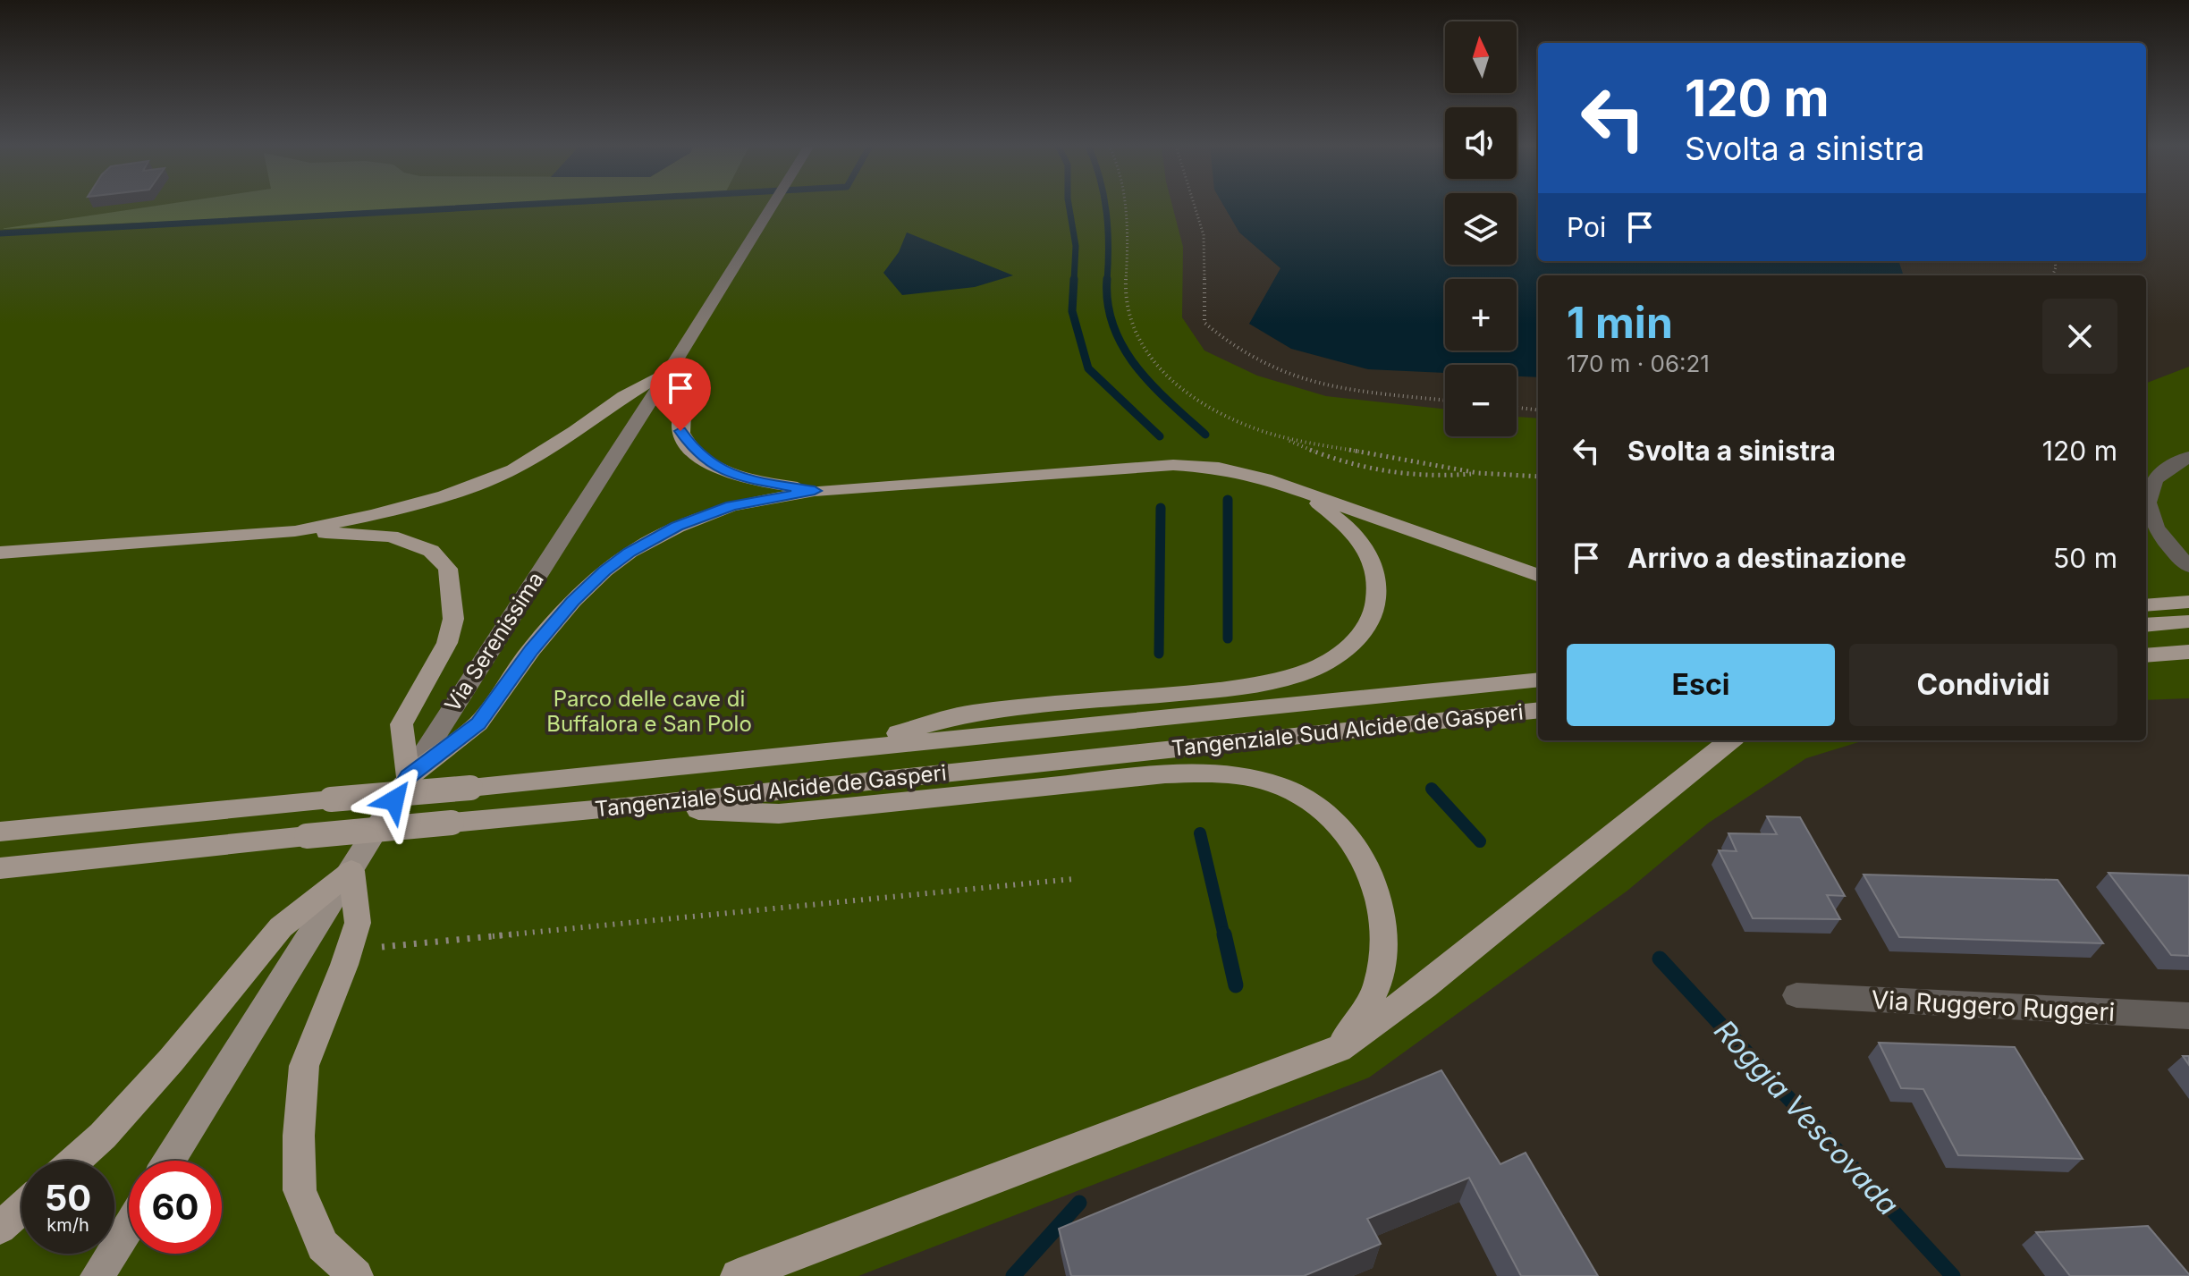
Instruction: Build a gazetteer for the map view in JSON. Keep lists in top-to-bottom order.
{
  "streets": {
    "highway": ["Tangenziale Sud Alcide de Gasperi"],
    "main road": ["Via Serenissima"],
    "street": ["Via Ruggero Ruggeri"]
  },
  "water": ["Roggia Vescovada"],
  "parks": ["Parco delle cave di Buffalora e San Polo"],
  "north": "top",
  "page": {
    "map_buttons": ["+", "−"],
    "turn": ["120 m", "Svolta a sinistra"],
    "then": "Poi",
    "heading": ["1 min", "170 m · 06:21"],
    "list": [
      {
        "name": "Svolta a sinistra",
        "value": "120 m"
      },
      {
        "name": "Arrivo a destinazione",
        "value": "50 m"
      }
    ],
    "buttons": ["Esci", "Condividi"],
    "speed": "50 km/h",
    "limit": "60"
  }
}
